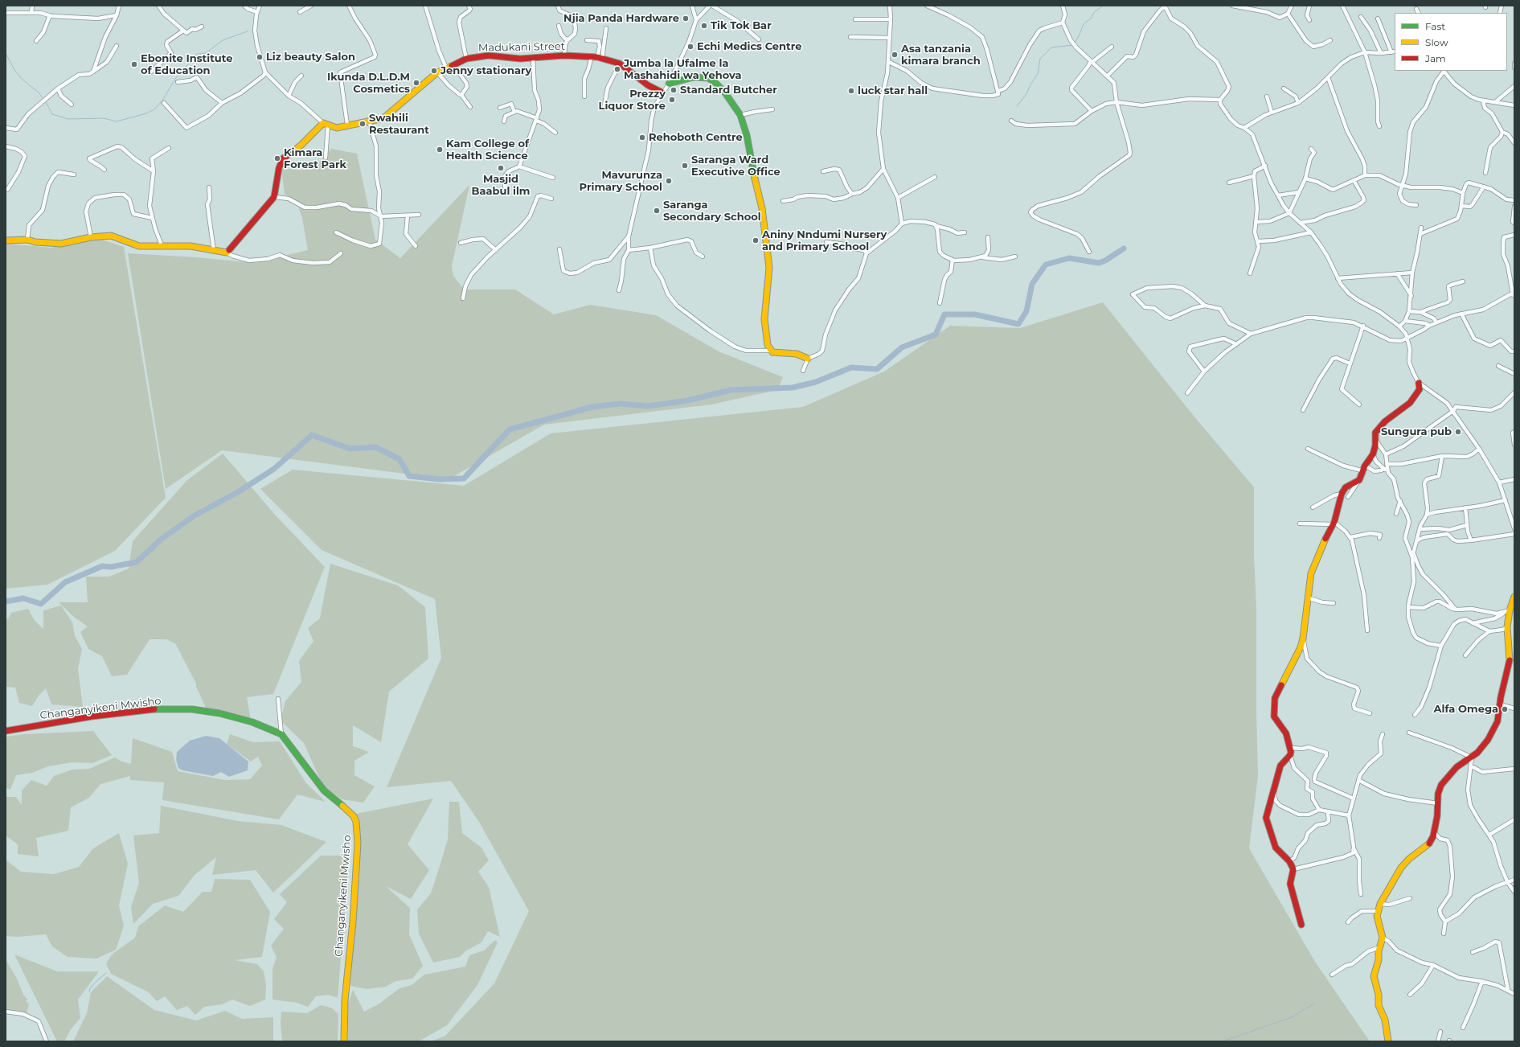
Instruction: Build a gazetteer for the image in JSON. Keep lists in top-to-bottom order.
{
  "streets": {
    "street": ["Madukani Street", "Changanyikeni Mwisho"]
  },
  "places": [
    "Njia Panda Hardware",
    "Tik Tok Bar",
    "Echi Medics Centre",
    "Asa tanzania kimara branch",
    "Liz beauty Salon",
    "Ebonite Institute of Education",
    "Jumba la Ufalme la Mashahidi wa Yehova",
    "Jenny stationary",
    "Ikunda D.L.D.M Cosmetics",
    "Standard Butcher",
    "luck star hall",
    "Prezzy Liquor Store",
    "Swahili Restaurant",
    "Rehoboth Centre",
    "Kam College of Health Science",
    "Kimara Forest Park",
    "Saranga Ward Executive Office",
    "Masjid Baabul ilm",
    "Mavurunza Primary School",
    "Saranga Secondary School",
    "Aniny Nndumi Nursery and Primary School",
    "Sungura pub",
    "Alfa Omega"
  ],
  "legend": ["Fast", "Slow", "Jam"]
}
